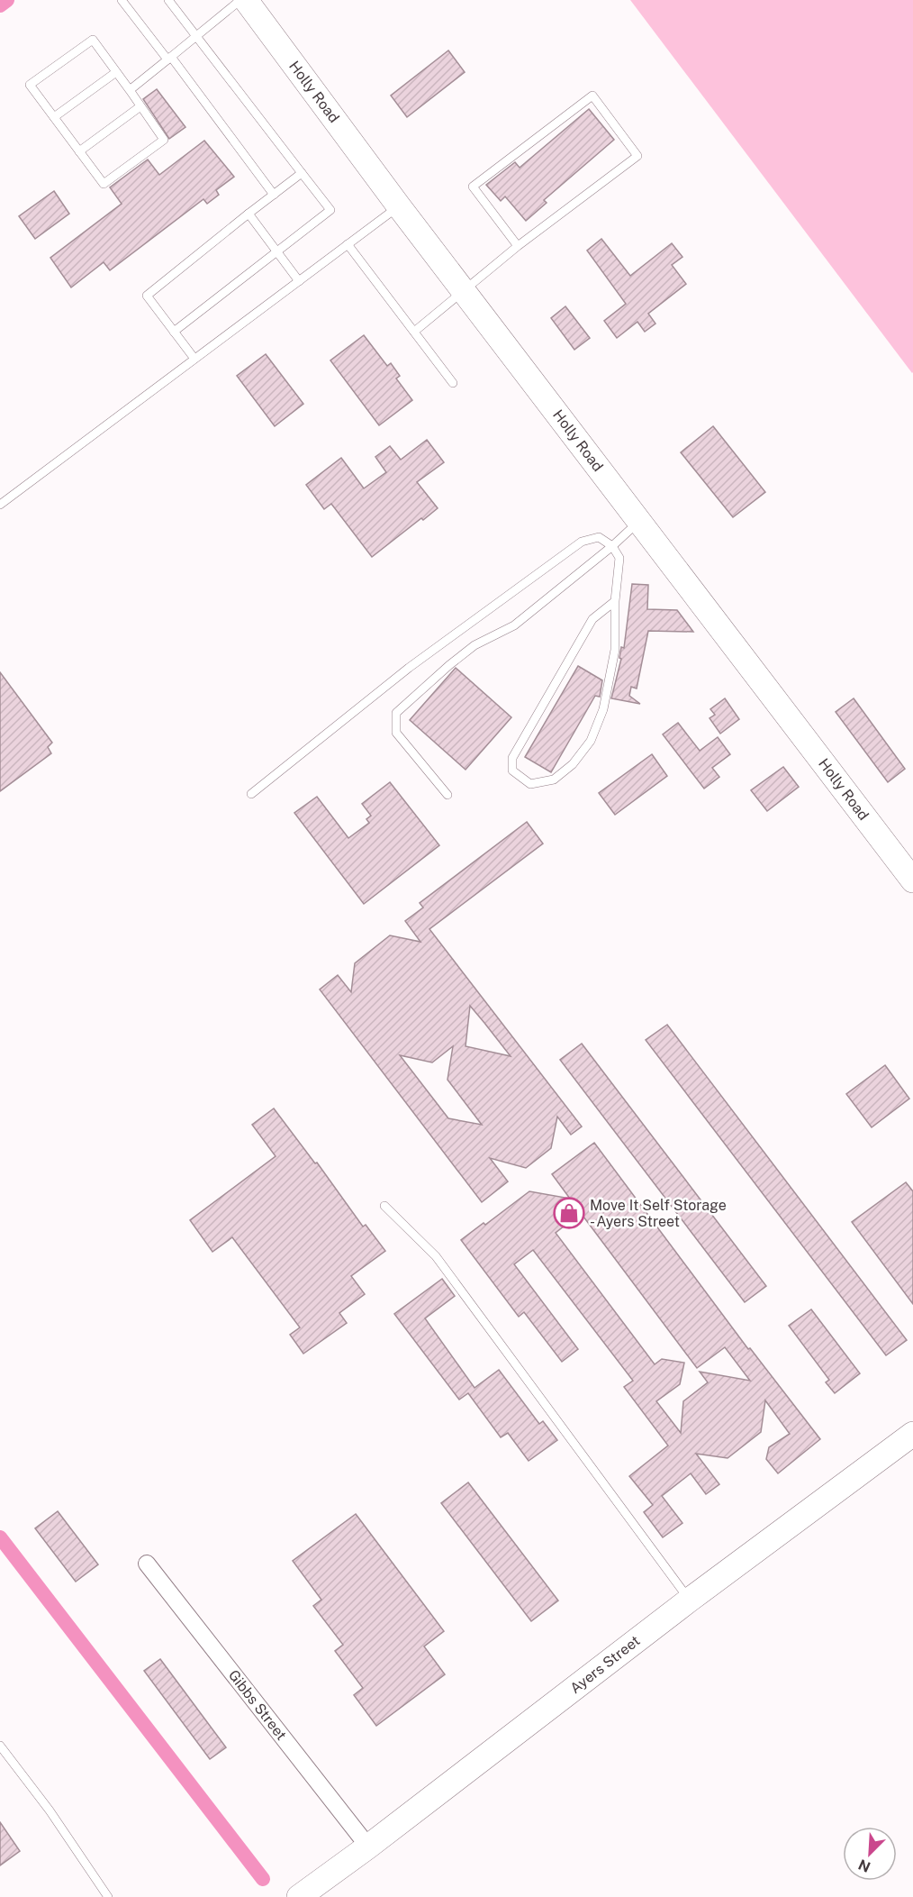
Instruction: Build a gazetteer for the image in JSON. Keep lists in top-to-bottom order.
{
  "streets": {
    "main road": ["Holly Road", "Ayers Street"],
    "street": ["Gibbs Street"]
  },
  "crossings": [
    ["Ayers Street", "Gibbs Street"]
  ],
  "places": {
    "shop": ["Move It Self Storage - Ayers Street"]
  },
  "north": "bottom left"
}
